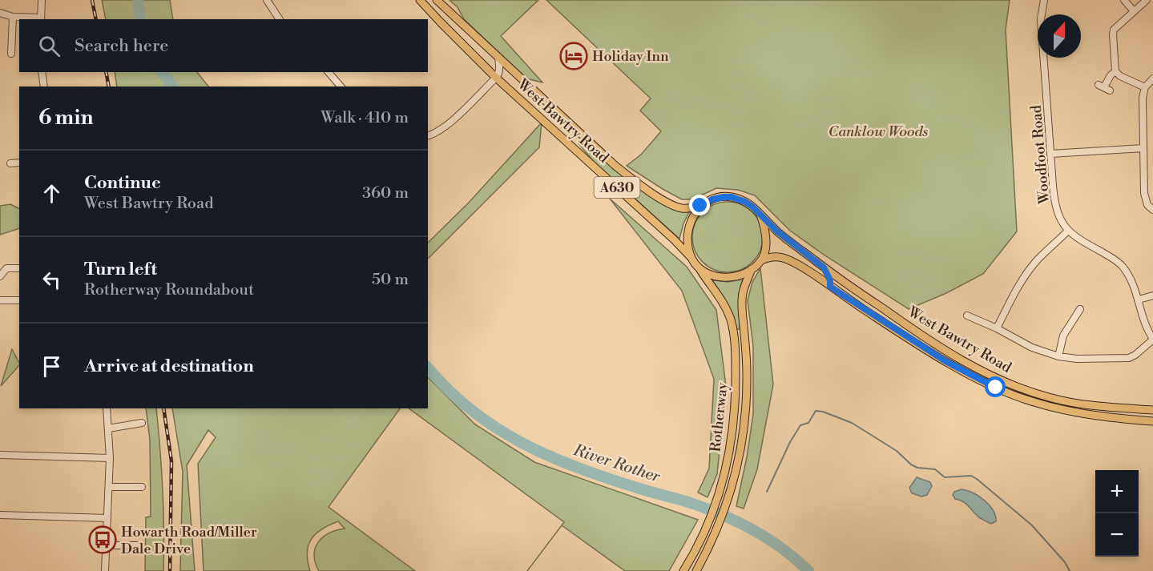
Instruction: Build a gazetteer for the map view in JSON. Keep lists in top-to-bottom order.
{
  "streets": {
    "main road": ["West Bawtry Road", "A630", "Rotherway"],
    "street": ["Woodfoot Road"]
  },
  "crossings": [
    ["West Bawtry Road", "Rotherway"]
  ],
  "water": ["River Rother"],
  "parks": ["Canklow Woods"],
  "places": {
    "hotel": ["Holiday Inn"],
    "bus stop": ["Howarth Road/Miller Dale Drive"]
  },
  "north": "top",
  "page": {
    "search": "Search here",
    "heading": ["6 min", "Walk · 410 m"],
    "list": [
      ["Continue", "West Bawtry Road", "360 m"],
      ["Turn left", "Rotherway Roundabout", "50 m"],
      "Arrive at destination"
    ],
    "map_buttons": ["+", "−"]
  }
}
